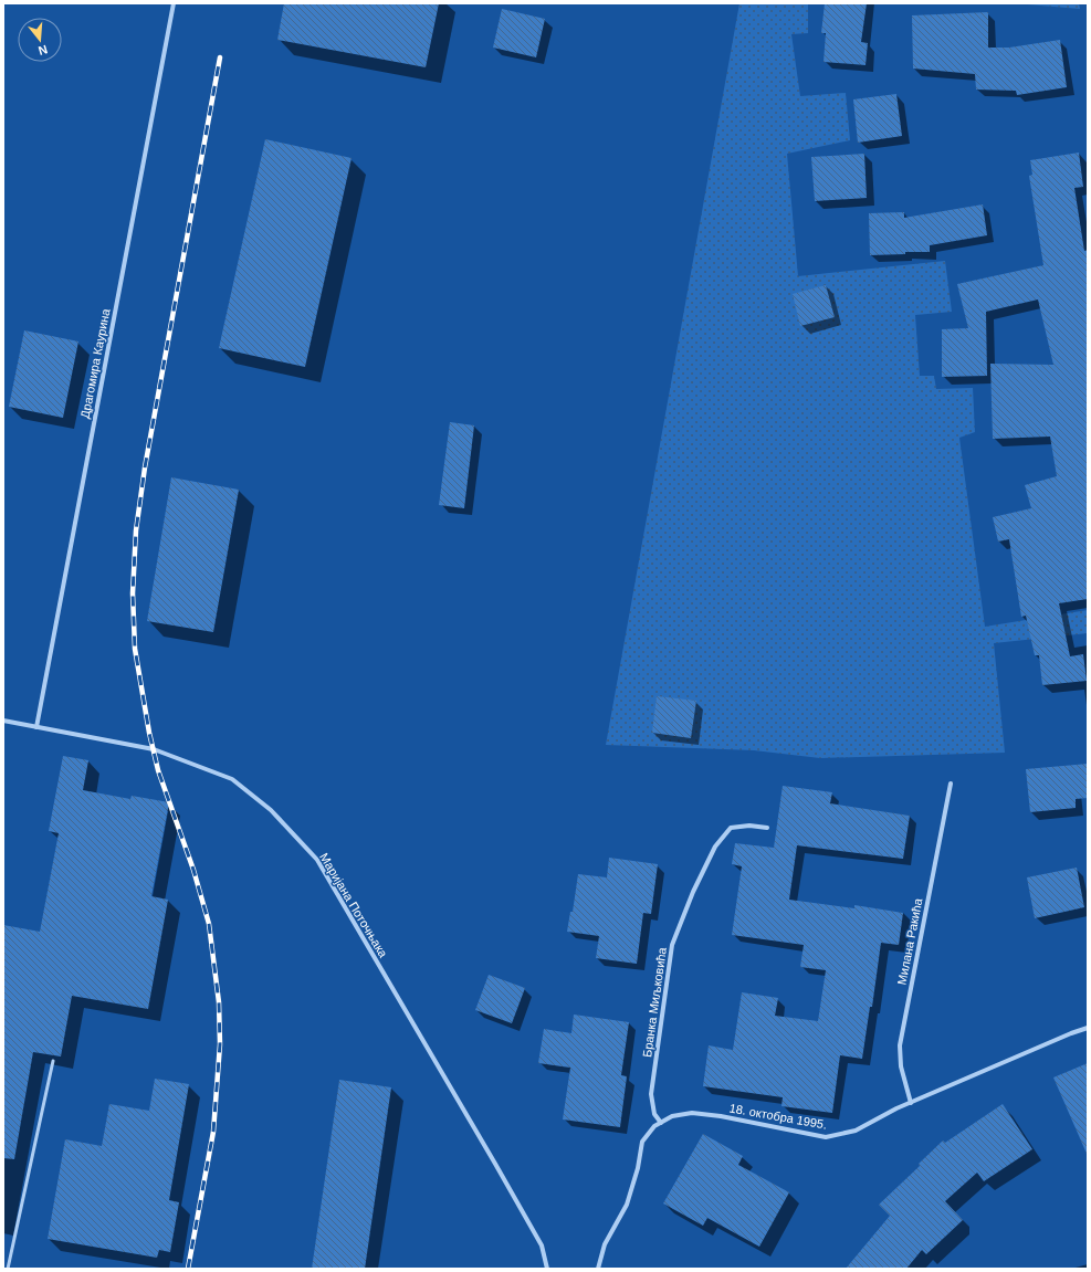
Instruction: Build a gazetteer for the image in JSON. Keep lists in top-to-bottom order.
{
  "streets": {
    "street": [
      "Драгомира Каурина",
      "Маријана Поточњака",
      "Милана Ракића",
      "Бранка Миљковића",
      "18. октобра 1995."
    ]
  },
  "crossings": [
    ["Драгомира Каурина", "Маријана Поточњака"],
    ["Милана Ракића", "18. октобра 1995."],
    ["Бранка Миљковића", "18. октобра 1995."]
  ],
  "north": "bottom"
}
